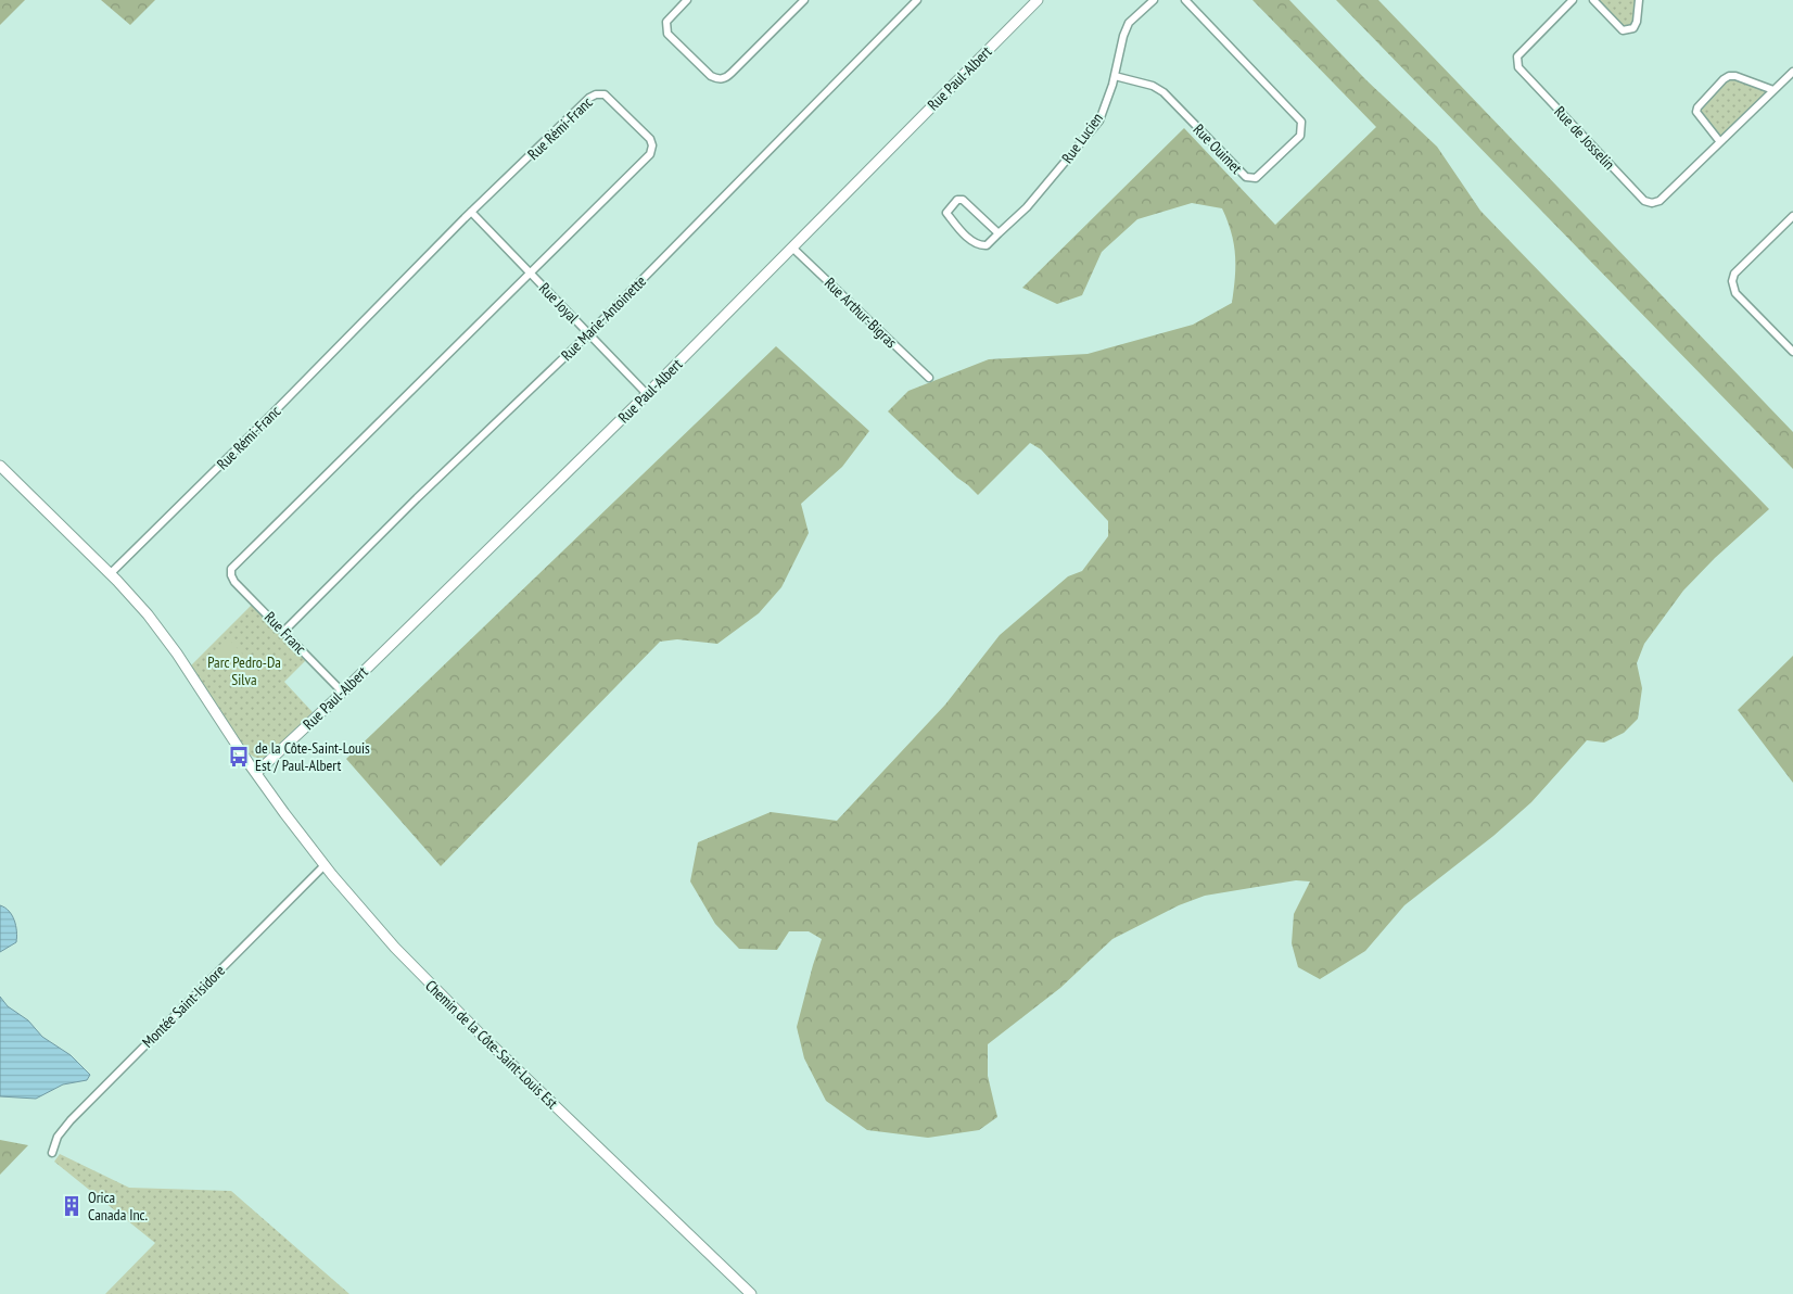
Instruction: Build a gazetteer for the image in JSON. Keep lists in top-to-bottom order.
{
  "streets": {
    "street": [
      "Rue Paul-Albert",
      "Rue Rémi-Franc",
      "Rue Lucien",
      "Rue de Josselin",
      "Rue Ouimet",
      "Rue Joyal",
      "Rue Arthur-Bigras",
      "Rue Marie-Antoinette",
      "Rue Franc",
      "Montée Saint-Isidore",
      "Chemin de la Côte-Saint-Louis Est"
    ]
  },
  "crossings": [
    ["Rue Paul-Albert", "Rue Joyal"],
    ["Rue Paul-Albert", "Rue Arthur-Bigras"],
    ["Rue Paul-Albert", "Rue Franc"],
    ["Rue Paul-Albert", "Chemin de la Côte-Saint-Louis Est"],
    ["Rue Rémi-Franc", "Rue Joyal"],
    ["Rue Rémi-Franc", "Rue Franc"],
    ["Rue Rémi-Franc", "Chemin de la Côte-Saint-Louis Est"],
    ["Rue Lucien", "Rue Ouimet"],
    ["Rue Joyal", "Rue Marie-Antoinette"],
    ["Rue Marie-Antoinette", "Rue Franc"],
    ["Montée Saint-Isidore", "Chemin de la Côte-Saint-Louis Est"]
  ],
  "parks": ["Parc Pedro-Da Silva"],
  "places": {
    "bus stop": ["de la Côte-Saint-Louis Est / Paul-Albert"],
    "building": ["Orica Canada Inc."]
  }
}
